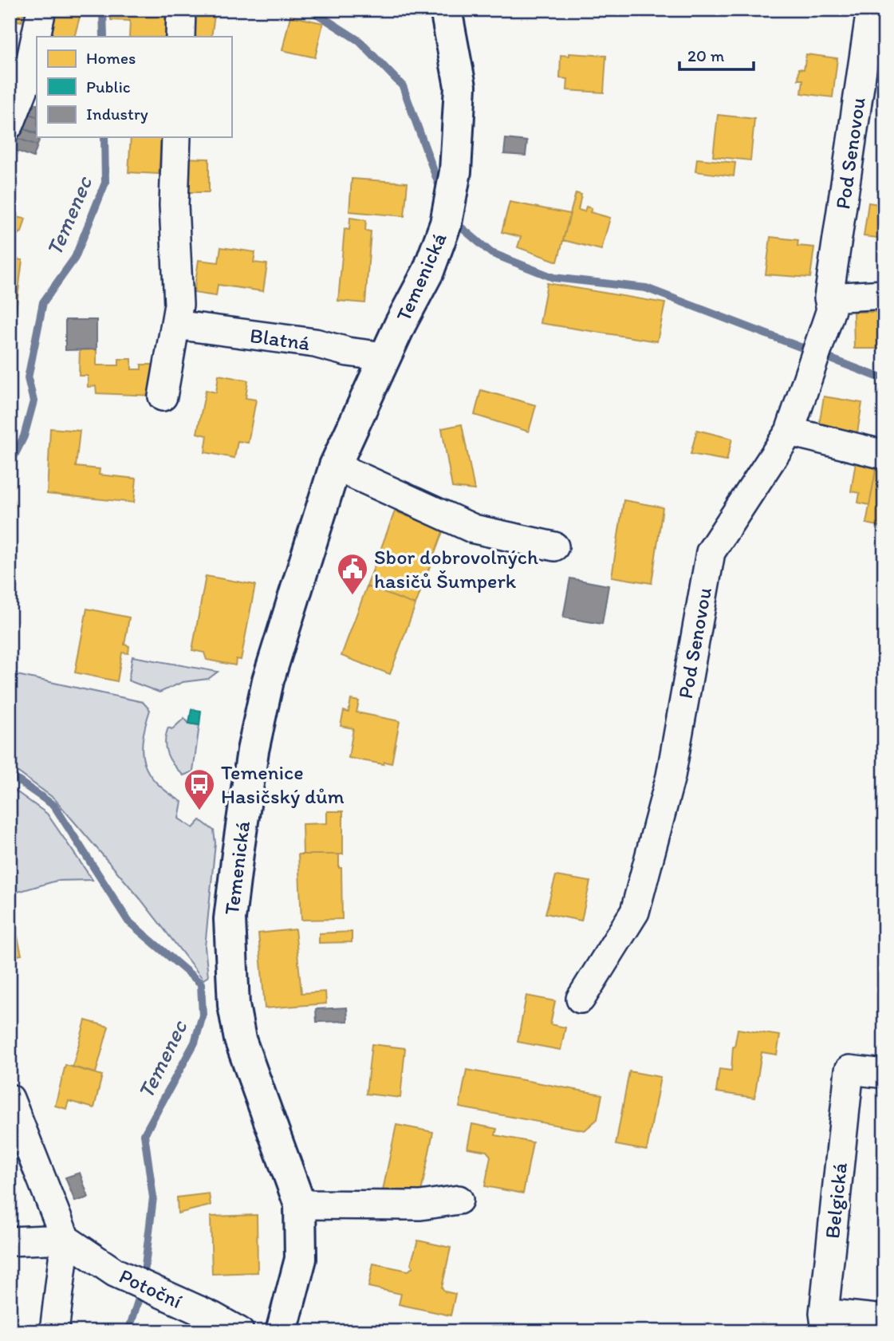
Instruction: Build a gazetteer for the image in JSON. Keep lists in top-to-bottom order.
{
  "streets": {
    "street": [
      "Pod Senovou",
      "Temenická",
      "Blatná",
      "Belgická",
      "Potoční"
    ]
  },
  "crossings": [
    ["Temenická", "Blatná"]
  ],
  "water": ["Temenec"],
  "places": {
    "public building": ["Sbor dobrovolných hasičů Šumperk"],
    "bus stop": ["Temenice Hasičský dům"]
  },
  "legend": ["Homes", "Public", "Industry"],
  "scale_bar": "20 m"
}
